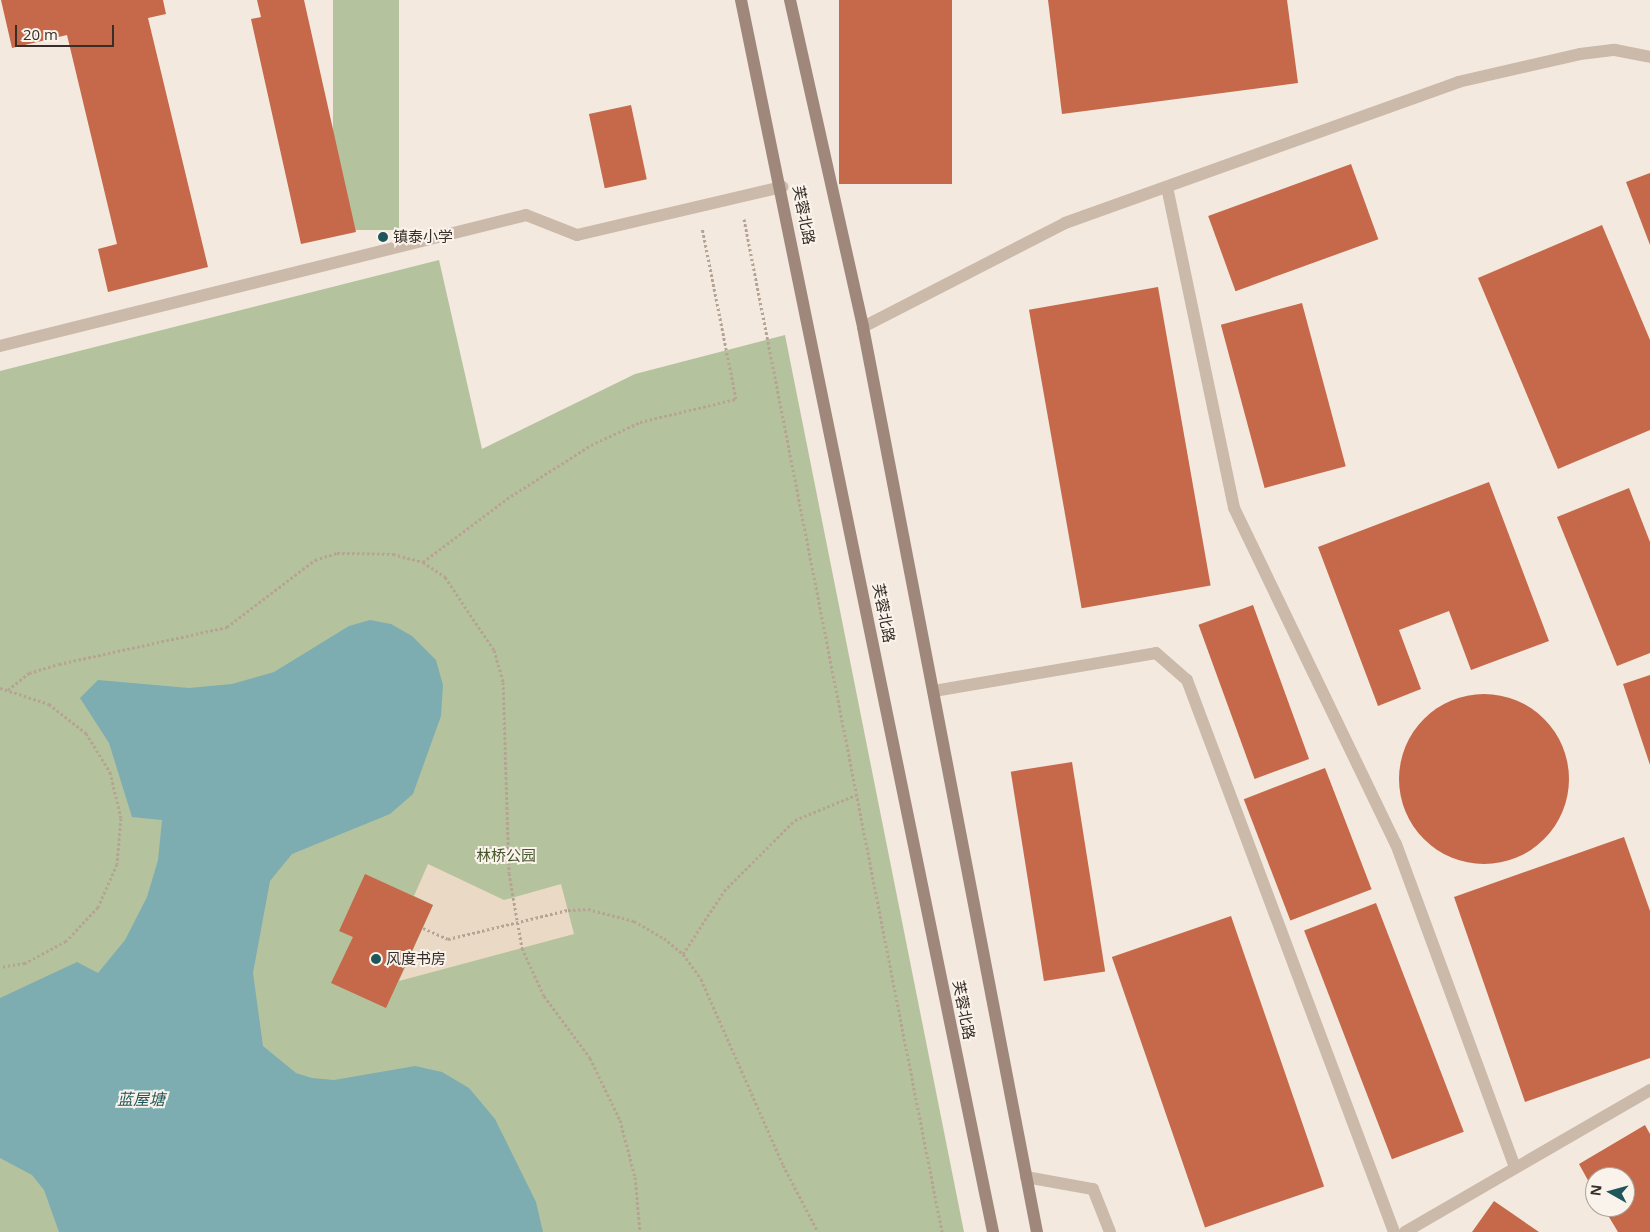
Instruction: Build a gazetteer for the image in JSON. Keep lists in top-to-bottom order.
{
  "streets": {
    "main road": ["芙蓉北路"]
  },
  "water": ["蓝屋塘"],
  "parks": ["林桥公园"],
  "places": ["镇泰小学", "风度书房"],
  "scale_bar": "20 m",
  "north": "left"
}
